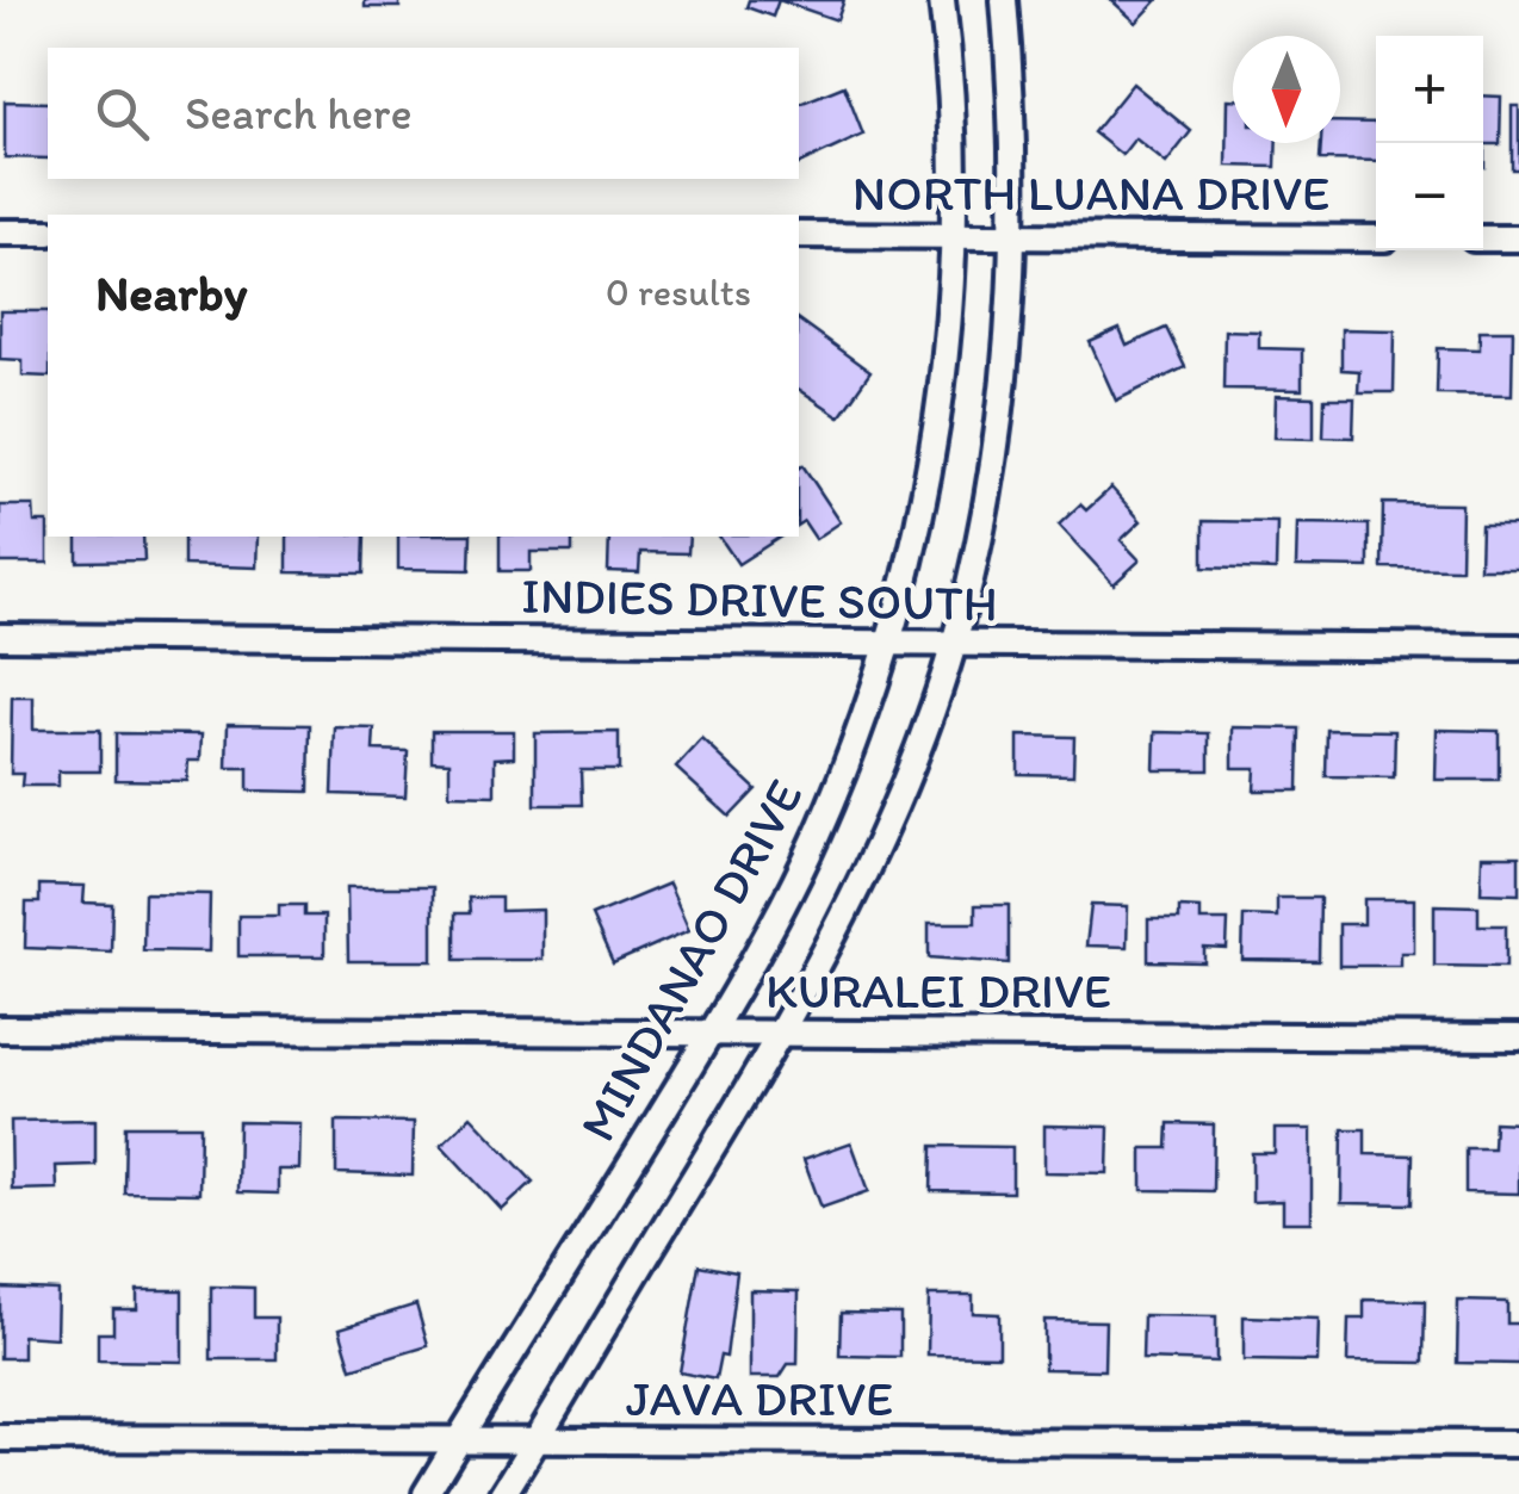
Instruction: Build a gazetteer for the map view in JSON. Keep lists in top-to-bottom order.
{
  "streets": {
    "street": [
      "NORTH LUANA DRIVE",
      "INDIES DRIVE SOUTH",
      "MINDANAO DRIVE",
      "KURALEI DRIVE",
      "JAVA DRIVE"
    ]
  },
  "crossings": [
    ["NORTH LUANA DRIVE", "MINDANAO DRIVE"],
    ["INDIES DRIVE SOUTH", "MINDANAO DRIVE"],
    ["MINDANAO DRIVE", "KURALEI DRIVE"],
    ["MINDANAO DRIVE", "JAVA DRIVE"]
  ],
  "north": "bottom",
  "page": {
    "map_buttons": ["+", "−"],
    "search": "Search here",
    "heading": ["Nearby", "0 results"]
  }
}
